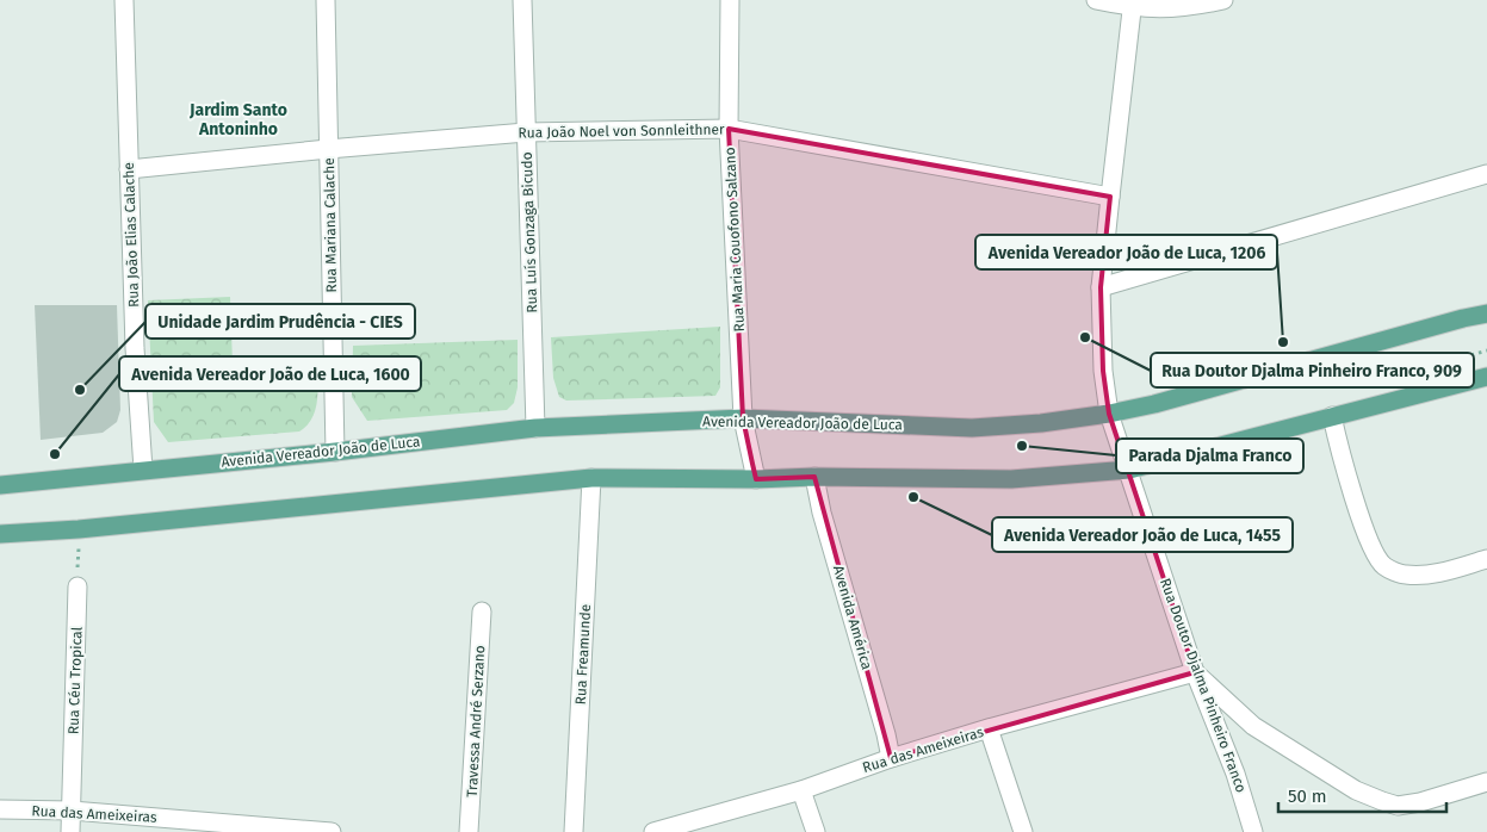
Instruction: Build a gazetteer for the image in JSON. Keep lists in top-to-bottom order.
{
  "streets": {
    "main road": ["Avenida Vereador João de Luca"],
    "street": [
      "Rua João Noel von Sonnleithner",
      "Rua Mariana Calache",
      "Rua Luís Gonzaga Bicudo",
      "Rua João Elias Calache",
      "Rua Maria Couofono Salzano",
      "Avenida América",
      "Rua Freamunde",
      "Rua Céu Tropical",
      "Rua Doutor Djalma Pinheiro Franco",
      "Travessa André Serzano",
      "Rua das Ameixeiras"
    ]
  },
  "crossings": [
    ["Rua João Noel von Sonnleithner", "Rua Mariana Calache"],
    ["Rua João Noel von Sonnleithner", "Rua Luís Gonzaga Bicudo"],
    ["Rua João Noel von Sonnleithner", "Rua João Elias Calache"],
    ["Rua João Noel von Sonnleithner", "Rua Maria Couofono Salzano"],
    ["Rua Mariana Calache", "Avenida Vereador João de Luca"],
    ["Rua Luís Gonzaga Bicudo", "Avenida Vereador João de Luca"],
    ["Rua João Elias Calache", "Avenida Vereador João de Luca"],
    ["Rua Maria Couofono Salzano", "Avenida Vereador João de Luca"],
    ["Avenida Vereador João de Luca", "Rua Doutor Djalma Pinheiro Franco"],
    ["Avenida América", "Rua das Ameixeiras"],
    ["Rua Céu Tropical", "Rua das Ameixeiras"],
    ["Rua Doutor Djalma Pinheiro Franco", "Rua das Ameixeiras"]
  ],
  "districts": ["Jardim Santo Antoninho"],
  "places": [
    "Rua Doutor Djalma Pinheiro Franco, 909",
    "Avenida Vereador João de Luca, 1206",
    "Unidade Jardim Prudência - CIES",
    "Parada Djalma Franco",
    "Avenida Vereador João de Luca, 1600",
    "Avenida Vereador João de Luca, 1455"
  ],
  "scale_bar": "50 m"
}
